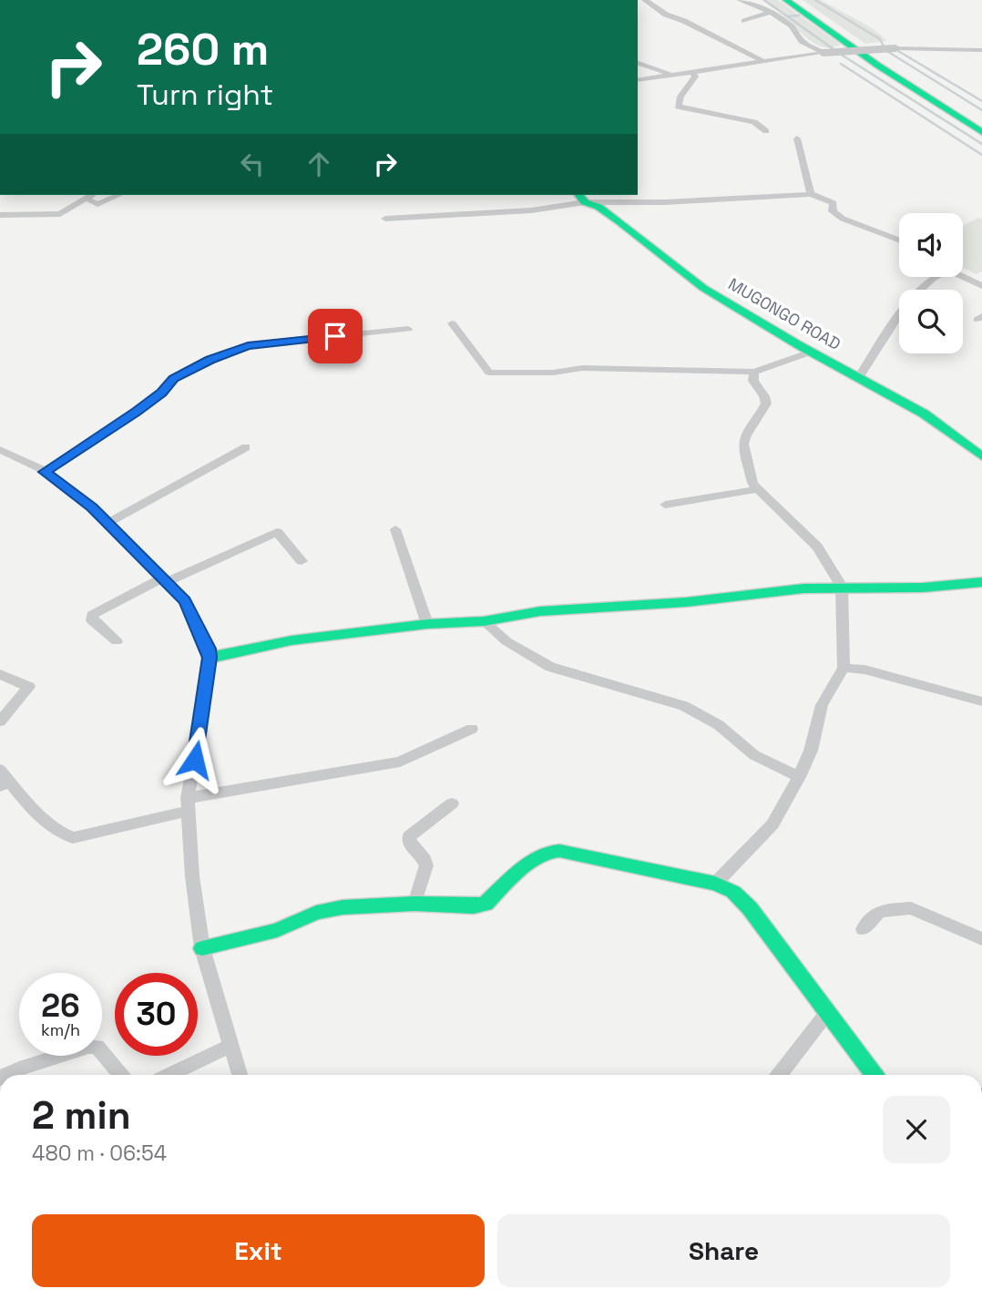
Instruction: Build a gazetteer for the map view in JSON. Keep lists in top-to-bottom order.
{
  "streets": {
    "main road": ["MUGONGO ROAD"]
  },
  "page": {
    "turn": ["260 m", "Turn right"],
    "speed": "26 km/h",
    "limit": "30",
    "heading": ["2 min", "480 m · 06:54"],
    "buttons": ["Exit", "Share"]
  }
}
